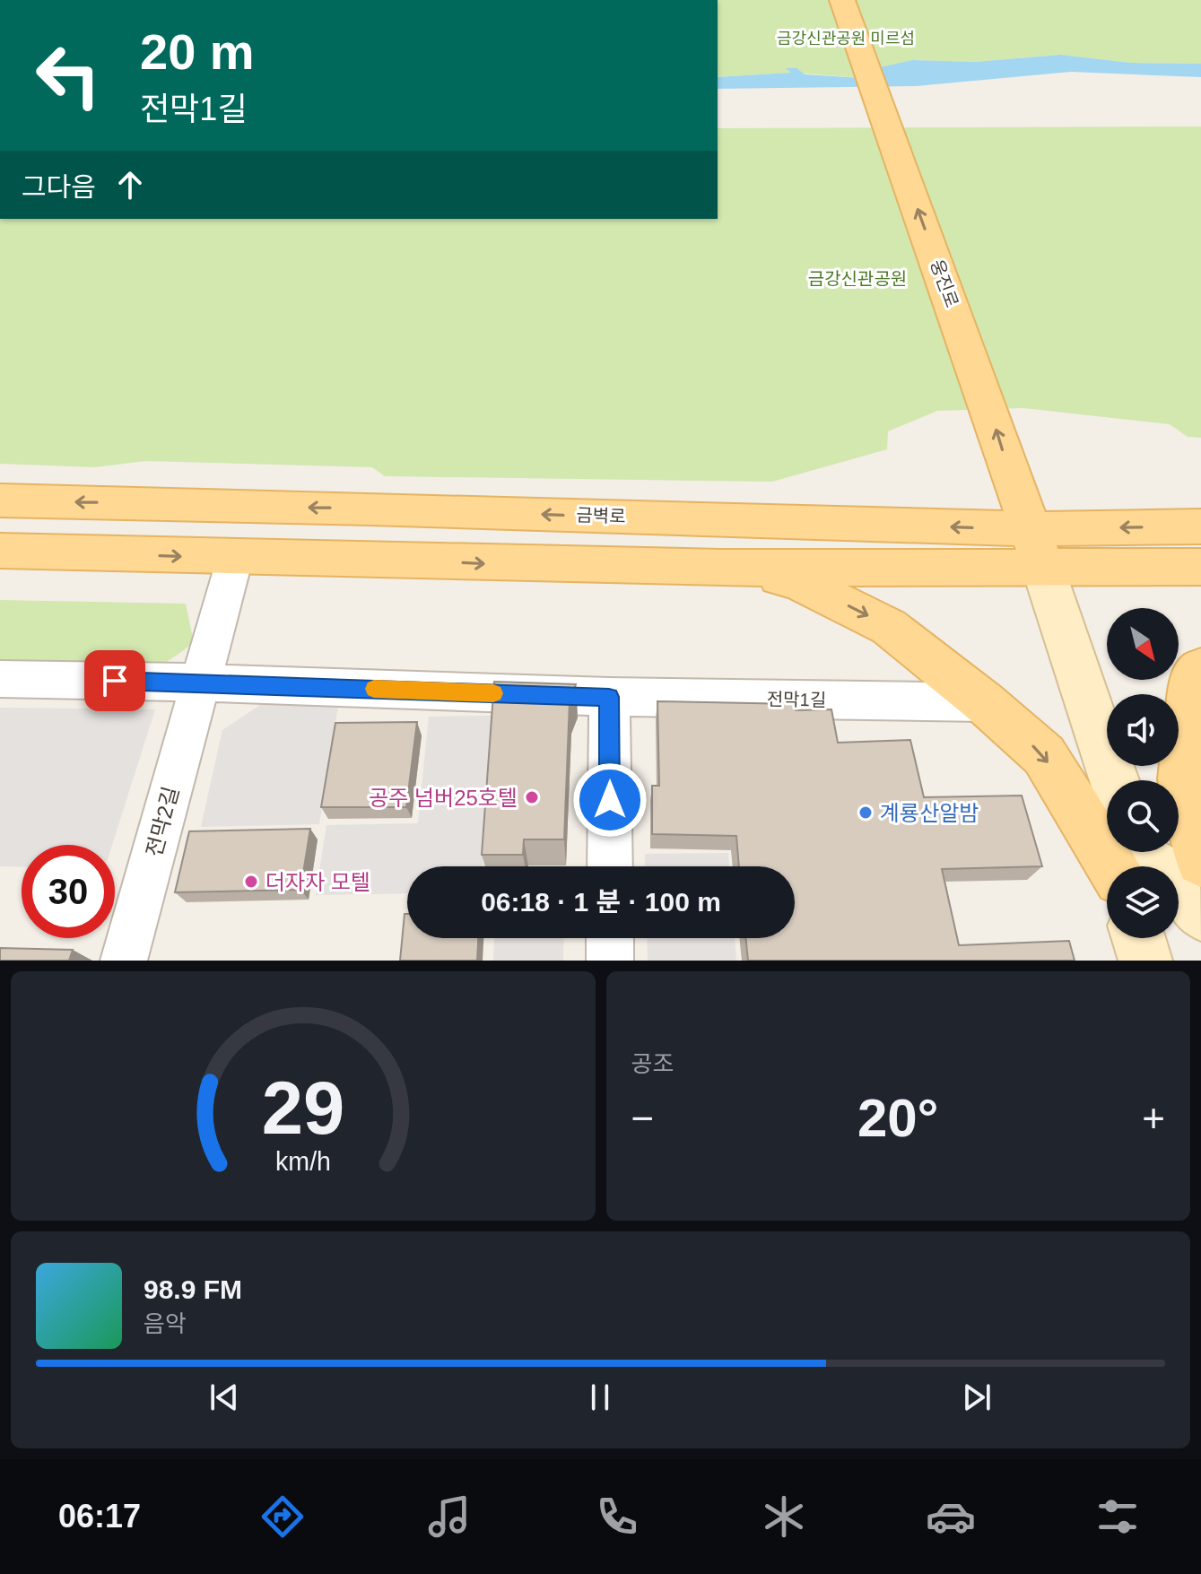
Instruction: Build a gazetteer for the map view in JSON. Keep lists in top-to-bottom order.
{
  "streets": {
    "main road": ["웅진로", "금벽로"],
    "street": ["전막1길", "전막2길"]
  },
  "crossings": [
    ["웅진로", "금벽로"],
    ["금벽로", "전막2길"],
    ["전막1길", "전막2길"]
  ],
  "one_way": ["웅진로"],
  "parks": ["금강신관공원 미르섬", "금강신관공원"],
  "places": ["공주 넘버25호텔", "계룡산알밤", "더자자 모텔"],
  "north": "bottom right",
  "page": {
    "turn": ["20 m", "전막1길"],
    "then": "그다음",
    "limit": "30",
    "trip": "06:18 · 1 분 · 100 m",
    "tile": "공조",
    "heat": ["−", "20°", "+"],
    "song": ["98.9 FM", "음악"],
    "tabs": "06:17",
    "gauge": ["29", "km/h"]
  }
}
